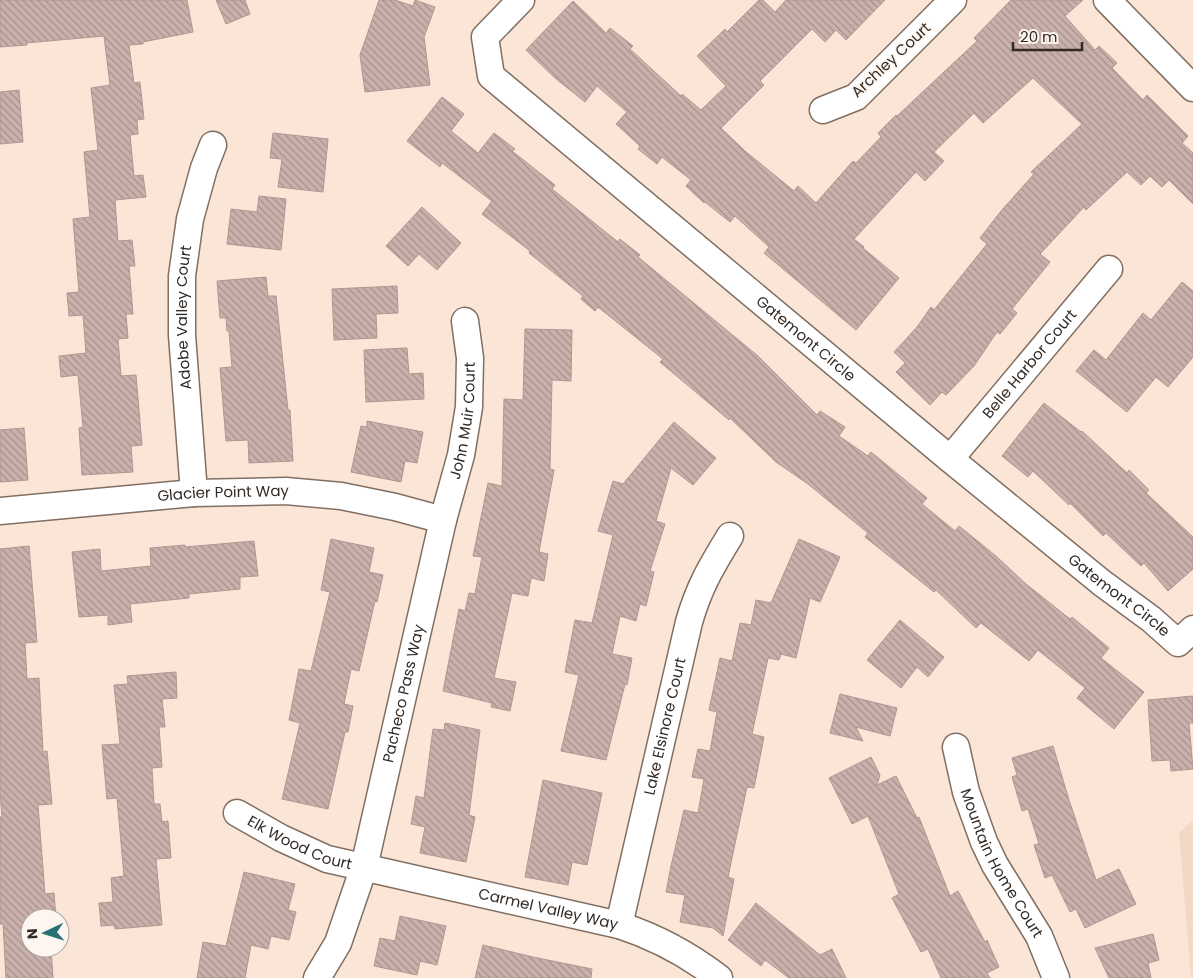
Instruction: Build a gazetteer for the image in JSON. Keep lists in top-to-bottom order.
{
  "streets": {
    "street": [
      "Archley Court",
      "Adobe Valley Court",
      "Gatemont Circle",
      "Belle Harbor Court",
      "John Muir Court",
      "Glacier Point Way",
      "Pacheco Pass Way",
      "Lake Elsinore Court",
      "Elk Wood Court",
      "Mountain Home Court",
      "Carmel Valley Way"
    ]
  },
  "crossings": [
    ["Adobe Valley Court", "Glacier Point Way"],
    ["Gatemont Circle", "Belle Harbor Court"],
    ["John Muir Court", "Glacier Point Way"],
    ["John Muir Court", "Pacheco Pass Way"],
    ["Glacier Point Way", "Pacheco Pass Way"],
    ["Pacheco Pass Way", "Elk Wood Court"],
    ["Pacheco Pass Way", "Carmel Valley Way"],
    ["Lake Elsinore Court", "Carmel Valley Way"],
    ["Elk Wood Court", "Carmel Valley Way"]
  ],
  "scale_bar": "20 m",
  "north": "left"
}
